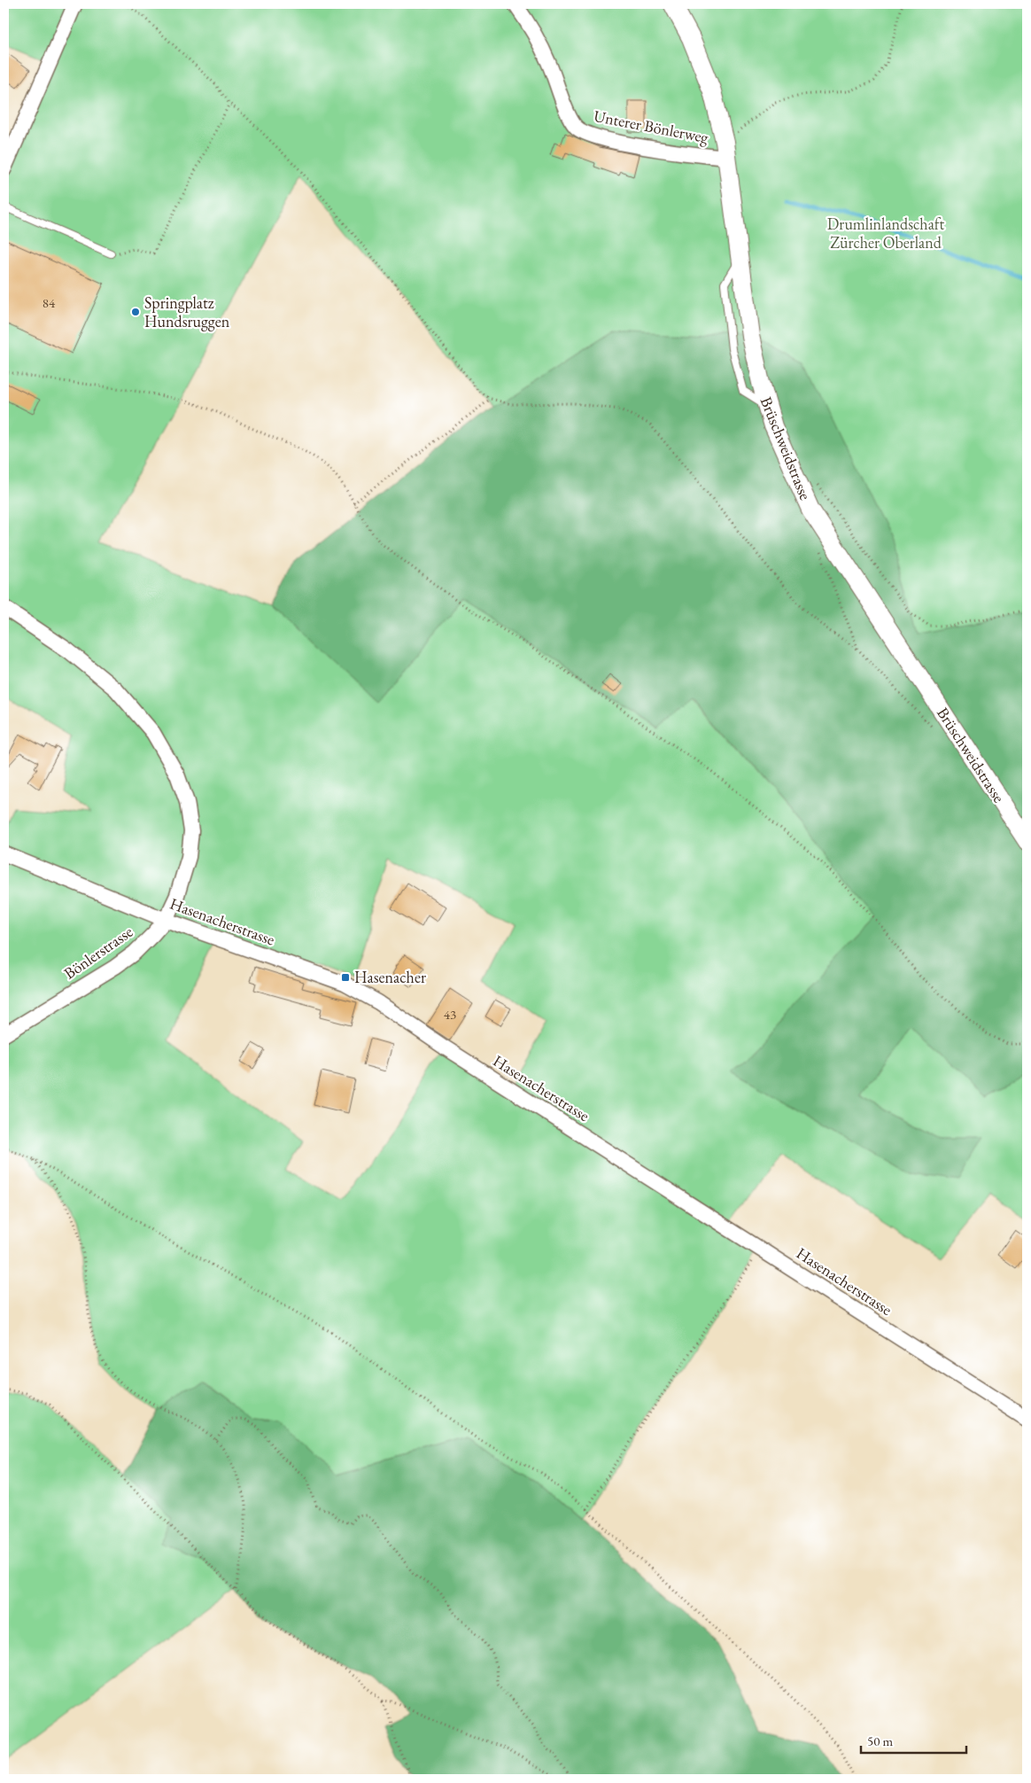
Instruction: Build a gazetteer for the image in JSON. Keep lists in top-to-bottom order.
{
  "streets": {
    "street": [
      "Unterer Bönlerweg",
      "Brüschweidstrasse",
      "Hasenacherstrasse",
      "Bönlerstrasse"
    ]
  },
  "crossings": [
    ["Unterer Bönlerweg", "Brüschweidstrasse"],
    ["Hasenacherstrasse", "Bönlerstrasse"]
  ],
  "parks": ["Drumlinlandschaft Zürcher Oberland"],
  "places": {
    "other": ["Springplatz Hundsruggen"],
    "transit": ["Hasenacher"]
  },
  "house_numbers": ["84", "43"],
  "scale_bar": "50 m"
}
